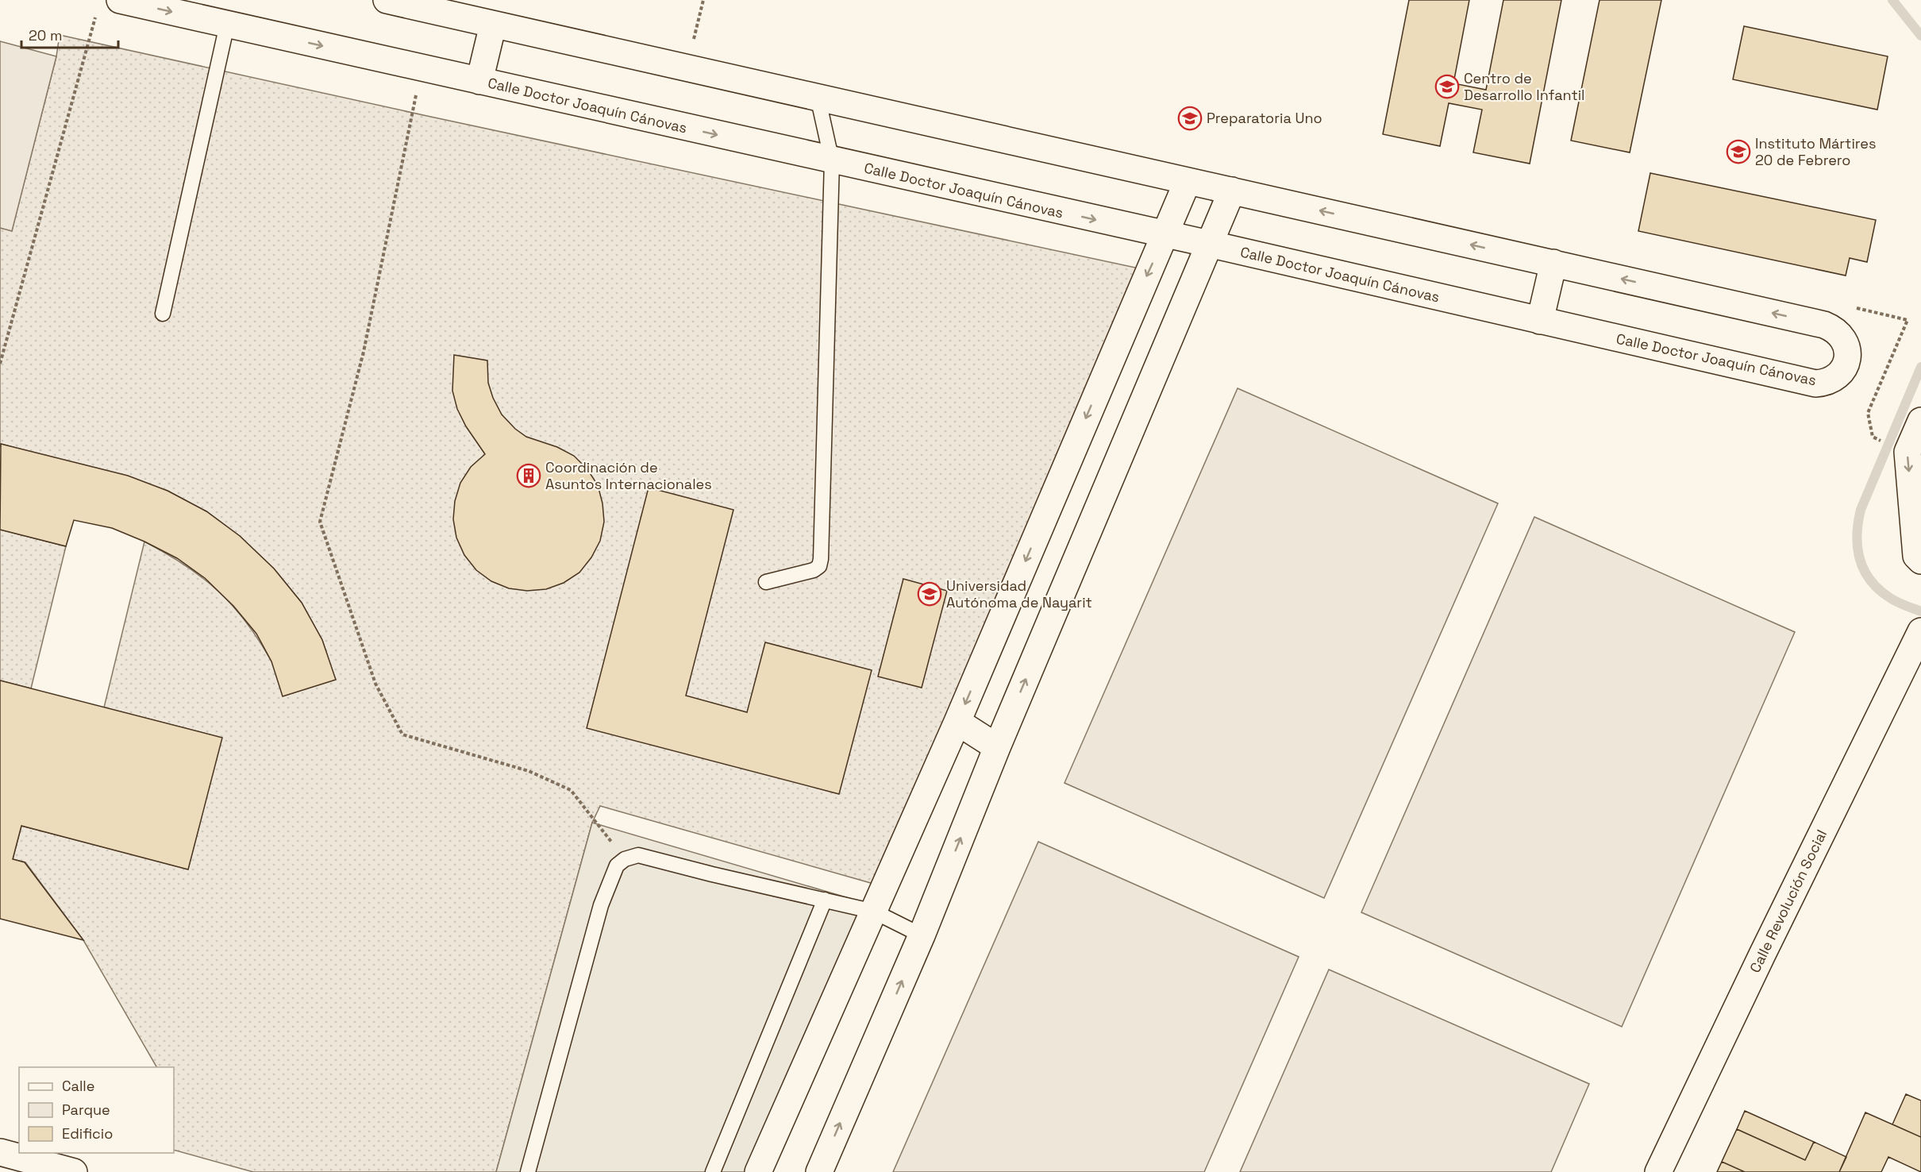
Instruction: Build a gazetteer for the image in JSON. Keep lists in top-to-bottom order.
{
  "streets": {
    "street": ["Calle Doctor Joaquín Cánovas", "Calle Revolución Social"]
  },
  "places": {
    "school or university": [
      "Centro de Desarrollo Infantil",
      "Preparatoria Uno",
      "Instituto Mártires 20 de Febrero",
      "Universidad Autónoma de Nayarit"
    ],
    "building": ["Coordinación de Asuntos Internacionales"]
  },
  "legend": ["Calle", "Parque", "Edificio"],
  "scale_bar": "20 m"
}
